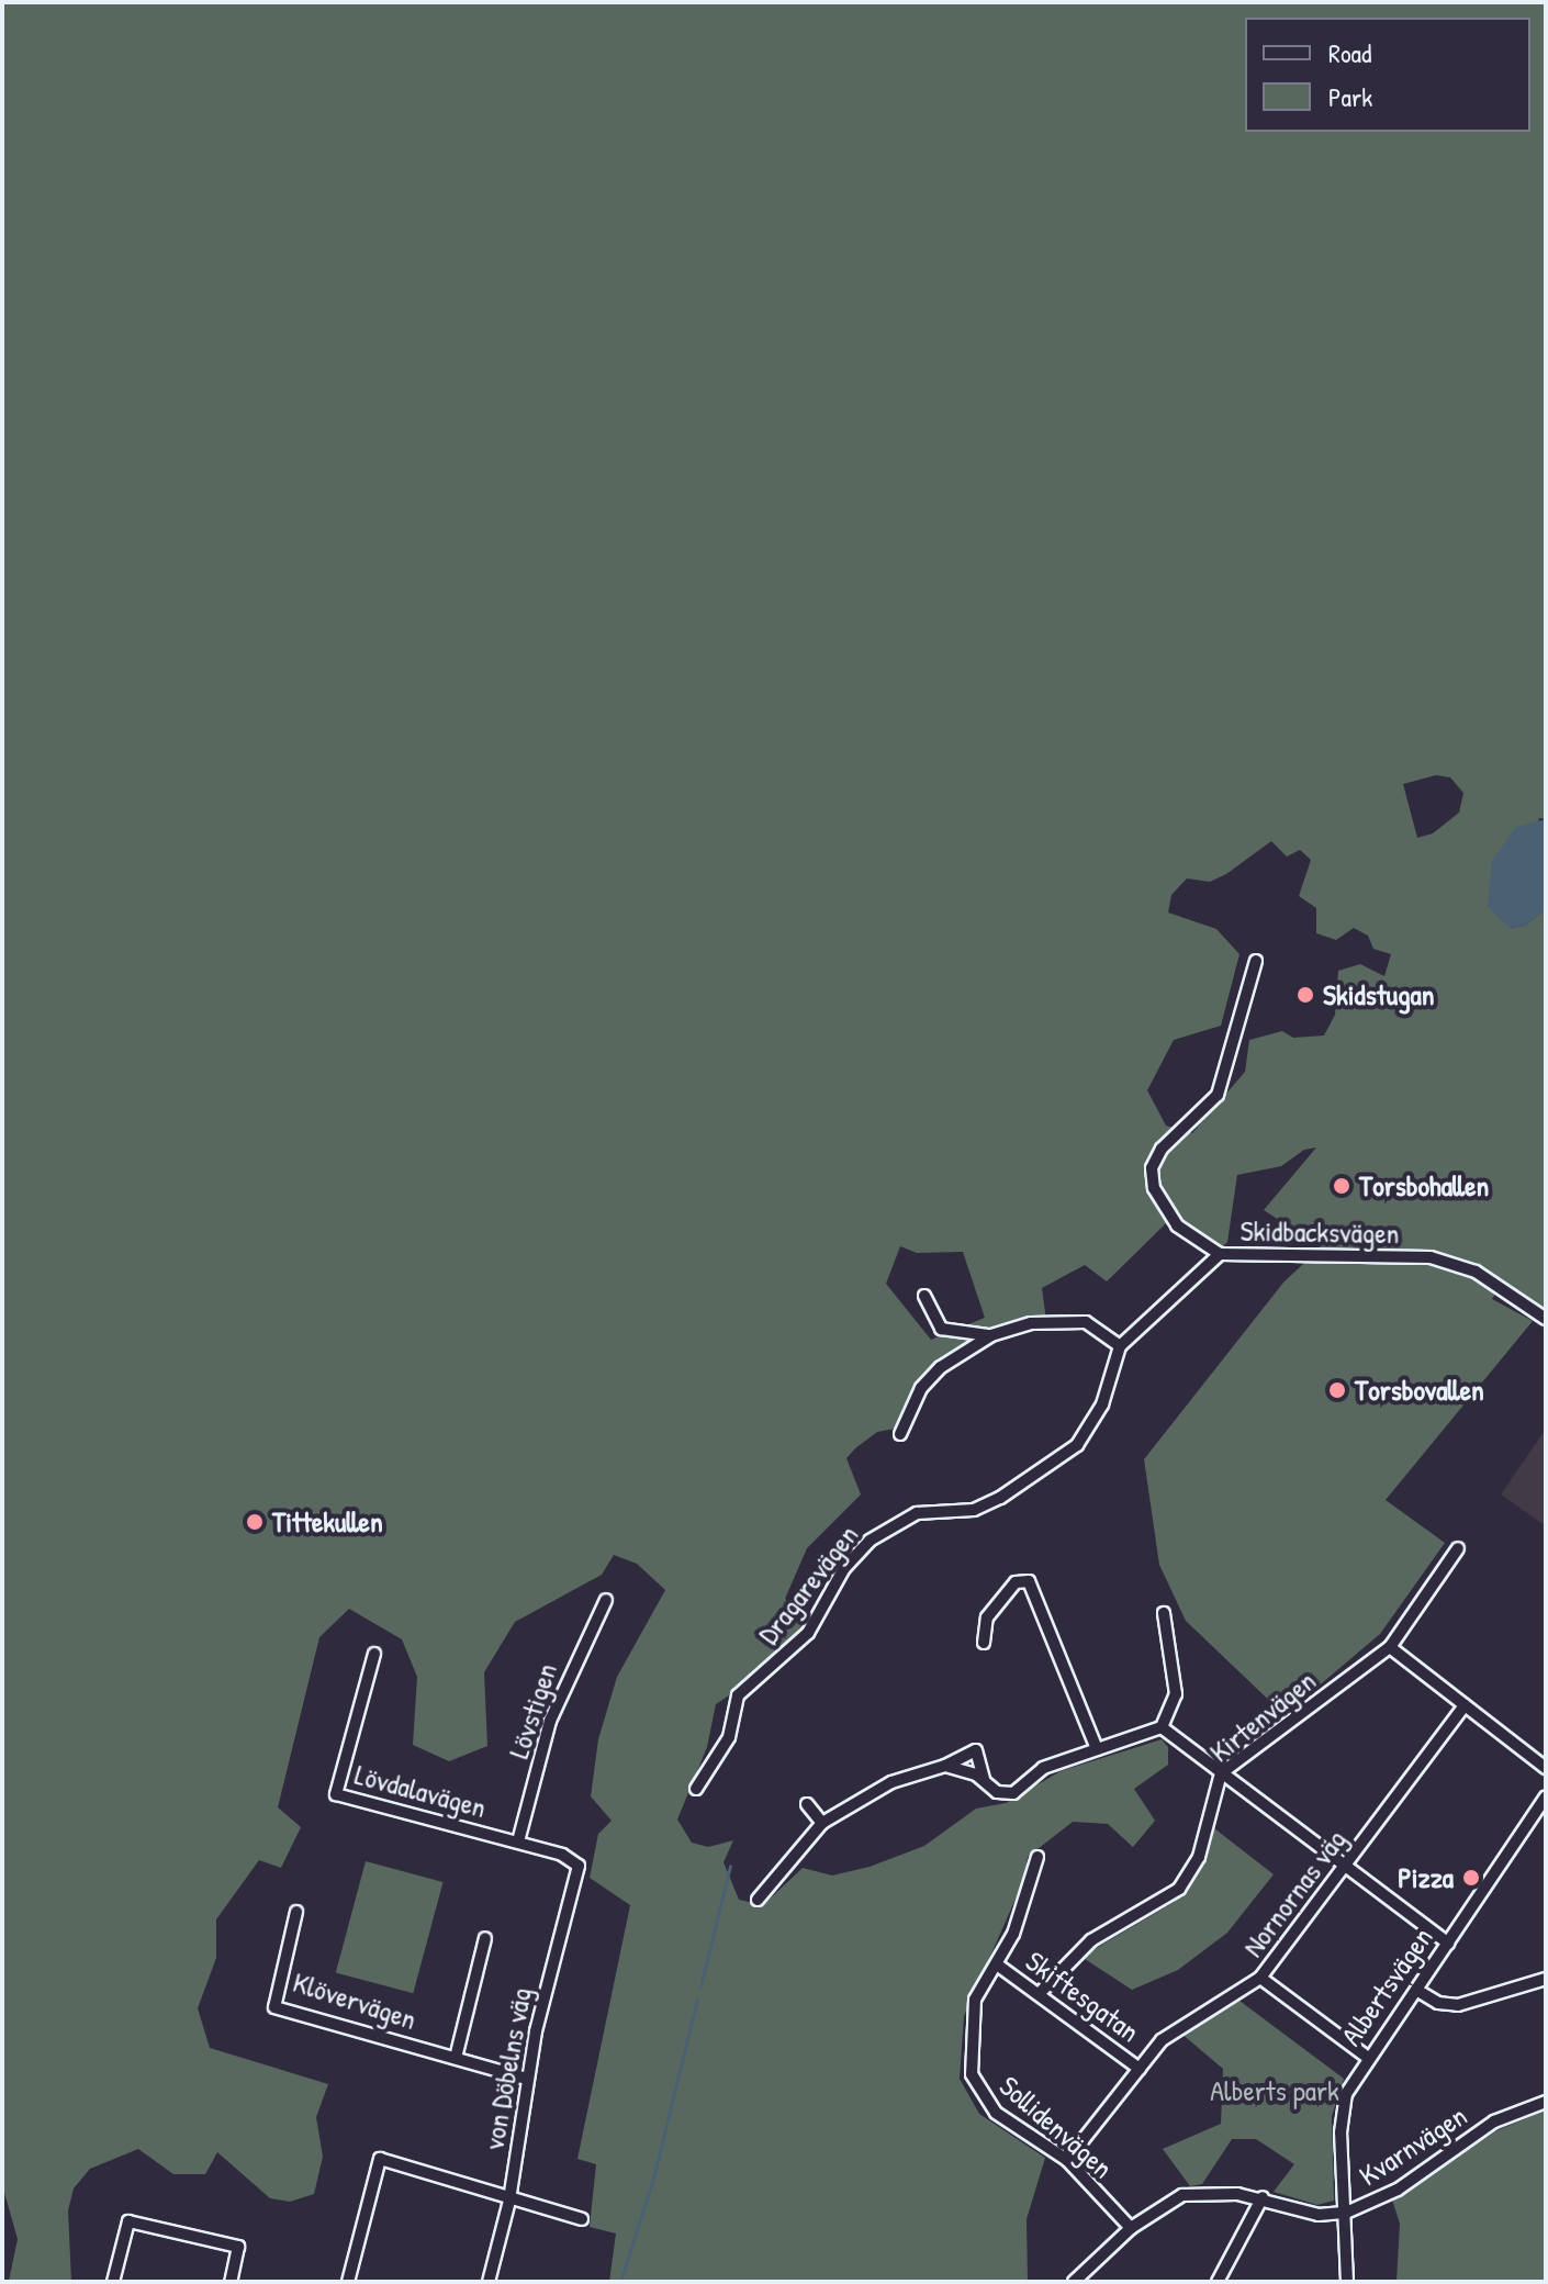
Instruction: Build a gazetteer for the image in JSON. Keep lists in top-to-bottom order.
{
  "streets": {
    "street": [
      "Skidbacksvägen",
      "Dragarevägen",
      "Lövstigen",
      "Kirtenvägen",
      "Lövdalavägen",
      "Nornornas väg",
      "Albertsvägen",
      "Skiftesgatan",
      "Klövervägen",
      "von Döbelns väg",
      "Sollidenvägen",
      "Kvarnvägen"
    ]
  },
  "crossings": [
    ["Lövstigen", "Lövdalavägen"],
    ["Kirtenvägen", "Skiftesgatan"],
    ["Lövdalavägen", "von Döbelns väg"],
    ["Nornornas väg", "Skiftesgatan"],
    ["Nornornas väg", "Sollidenvägen"],
    ["Albertsvägen", "Kvarnvägen"],
    ["Skiftesgatan", "Sollidenvägen"],
    ["Klövervägen", "von Döbelns väg"],
    ["Sollidenvägen", "Kvarnvägen"]
  ],
  "parks": ["Alberts park"],
  "places": [
    "Skidstugan",
    "Torsbohallen",
    "Torsbovallen",
    "Tittekullen",
    "Pizza"
  ],
  "legend": ["Road", "Park"]
}
